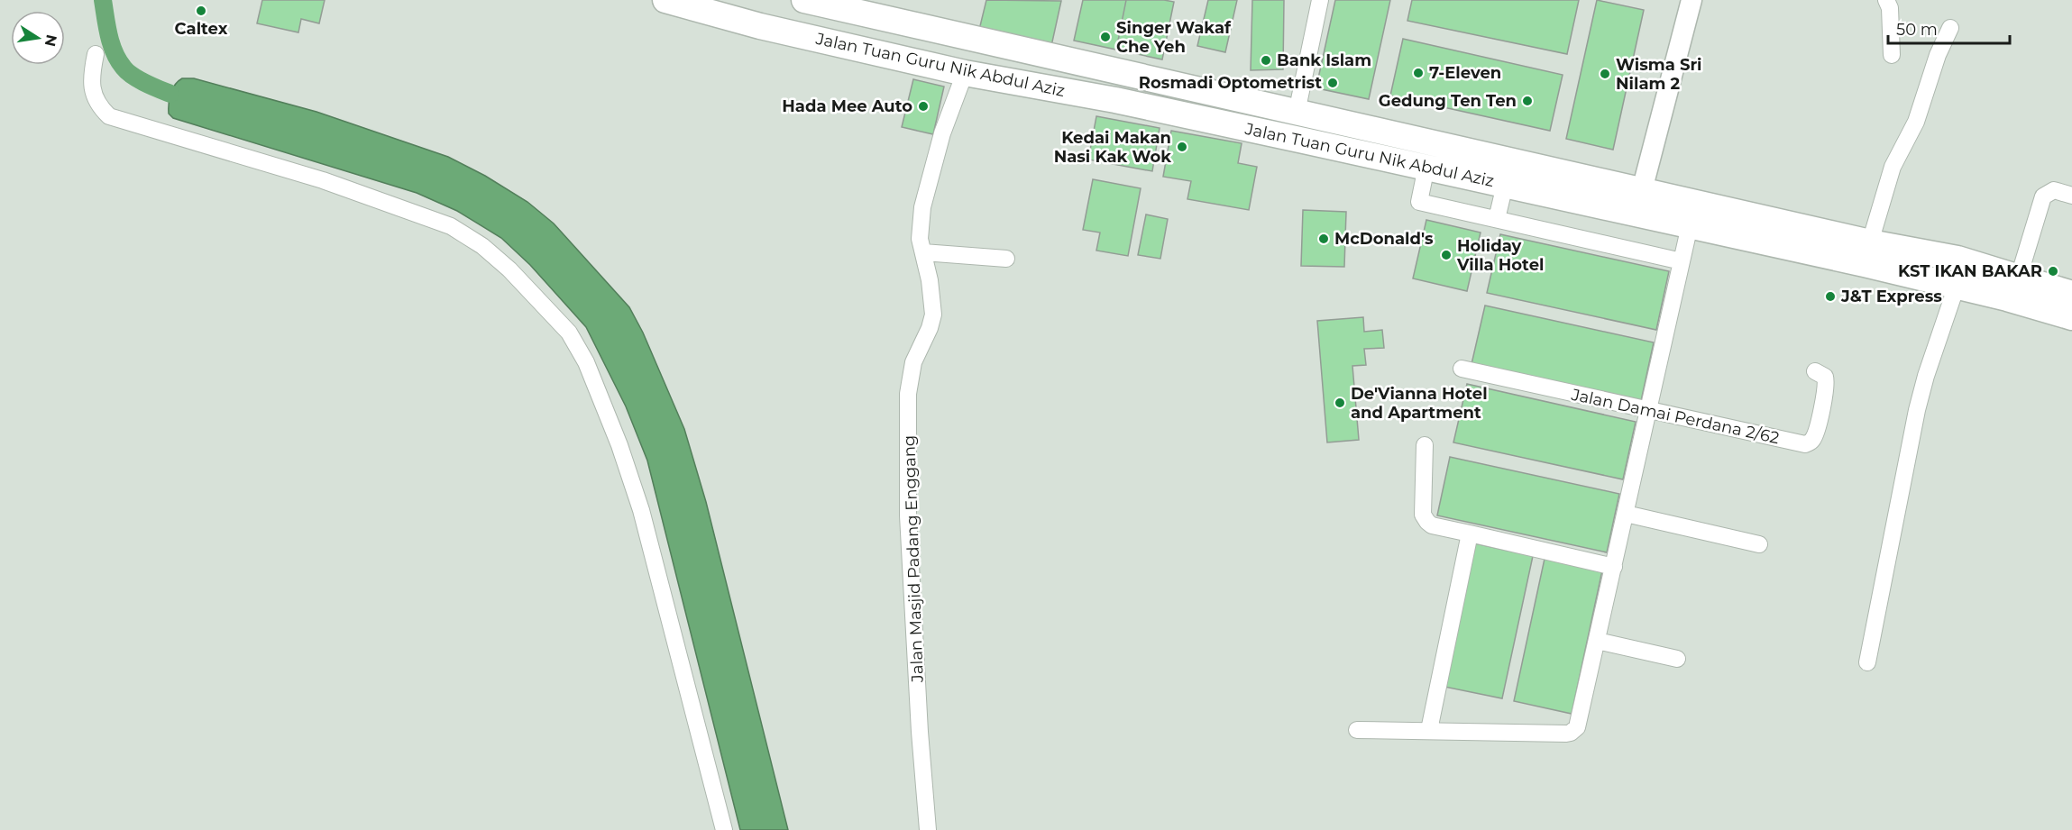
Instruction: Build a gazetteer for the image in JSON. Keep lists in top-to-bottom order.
{
  "streets": {
    "main road": ["Jalan Tuan Guru Nik Abdul Aziz"],
    "street": ["Jalan Damai Perdana 2/62", "Jalan Masjid Padang Enggang"]
  },
  "crossings": [
    ["Jalan Tuan Guru Nik Abdul Aziz", "Jalan Masjid Padang Enggang"]
  ],
  "places": [
    "Caltex",
    "Singer Wakaf Che Yeh",
    "Bank Islam",
    "7-Eleven",
    "Wisma Sri Nilam 2",
    "Rosmadi Optometrist",
    "Gedung Ten Ten",
    "Hada Mee Auto",
    "Kedai Makan Nasi Kak Wok",
    "McDonald's",
    "Holiday Villa Hotel",
    "KST IKAN BAKAR",
    "J&T Express",
    "De'Vianna Hotel and Apartment"
  ],
  "scale_bar": "50 m",
  "north": "right"
}
